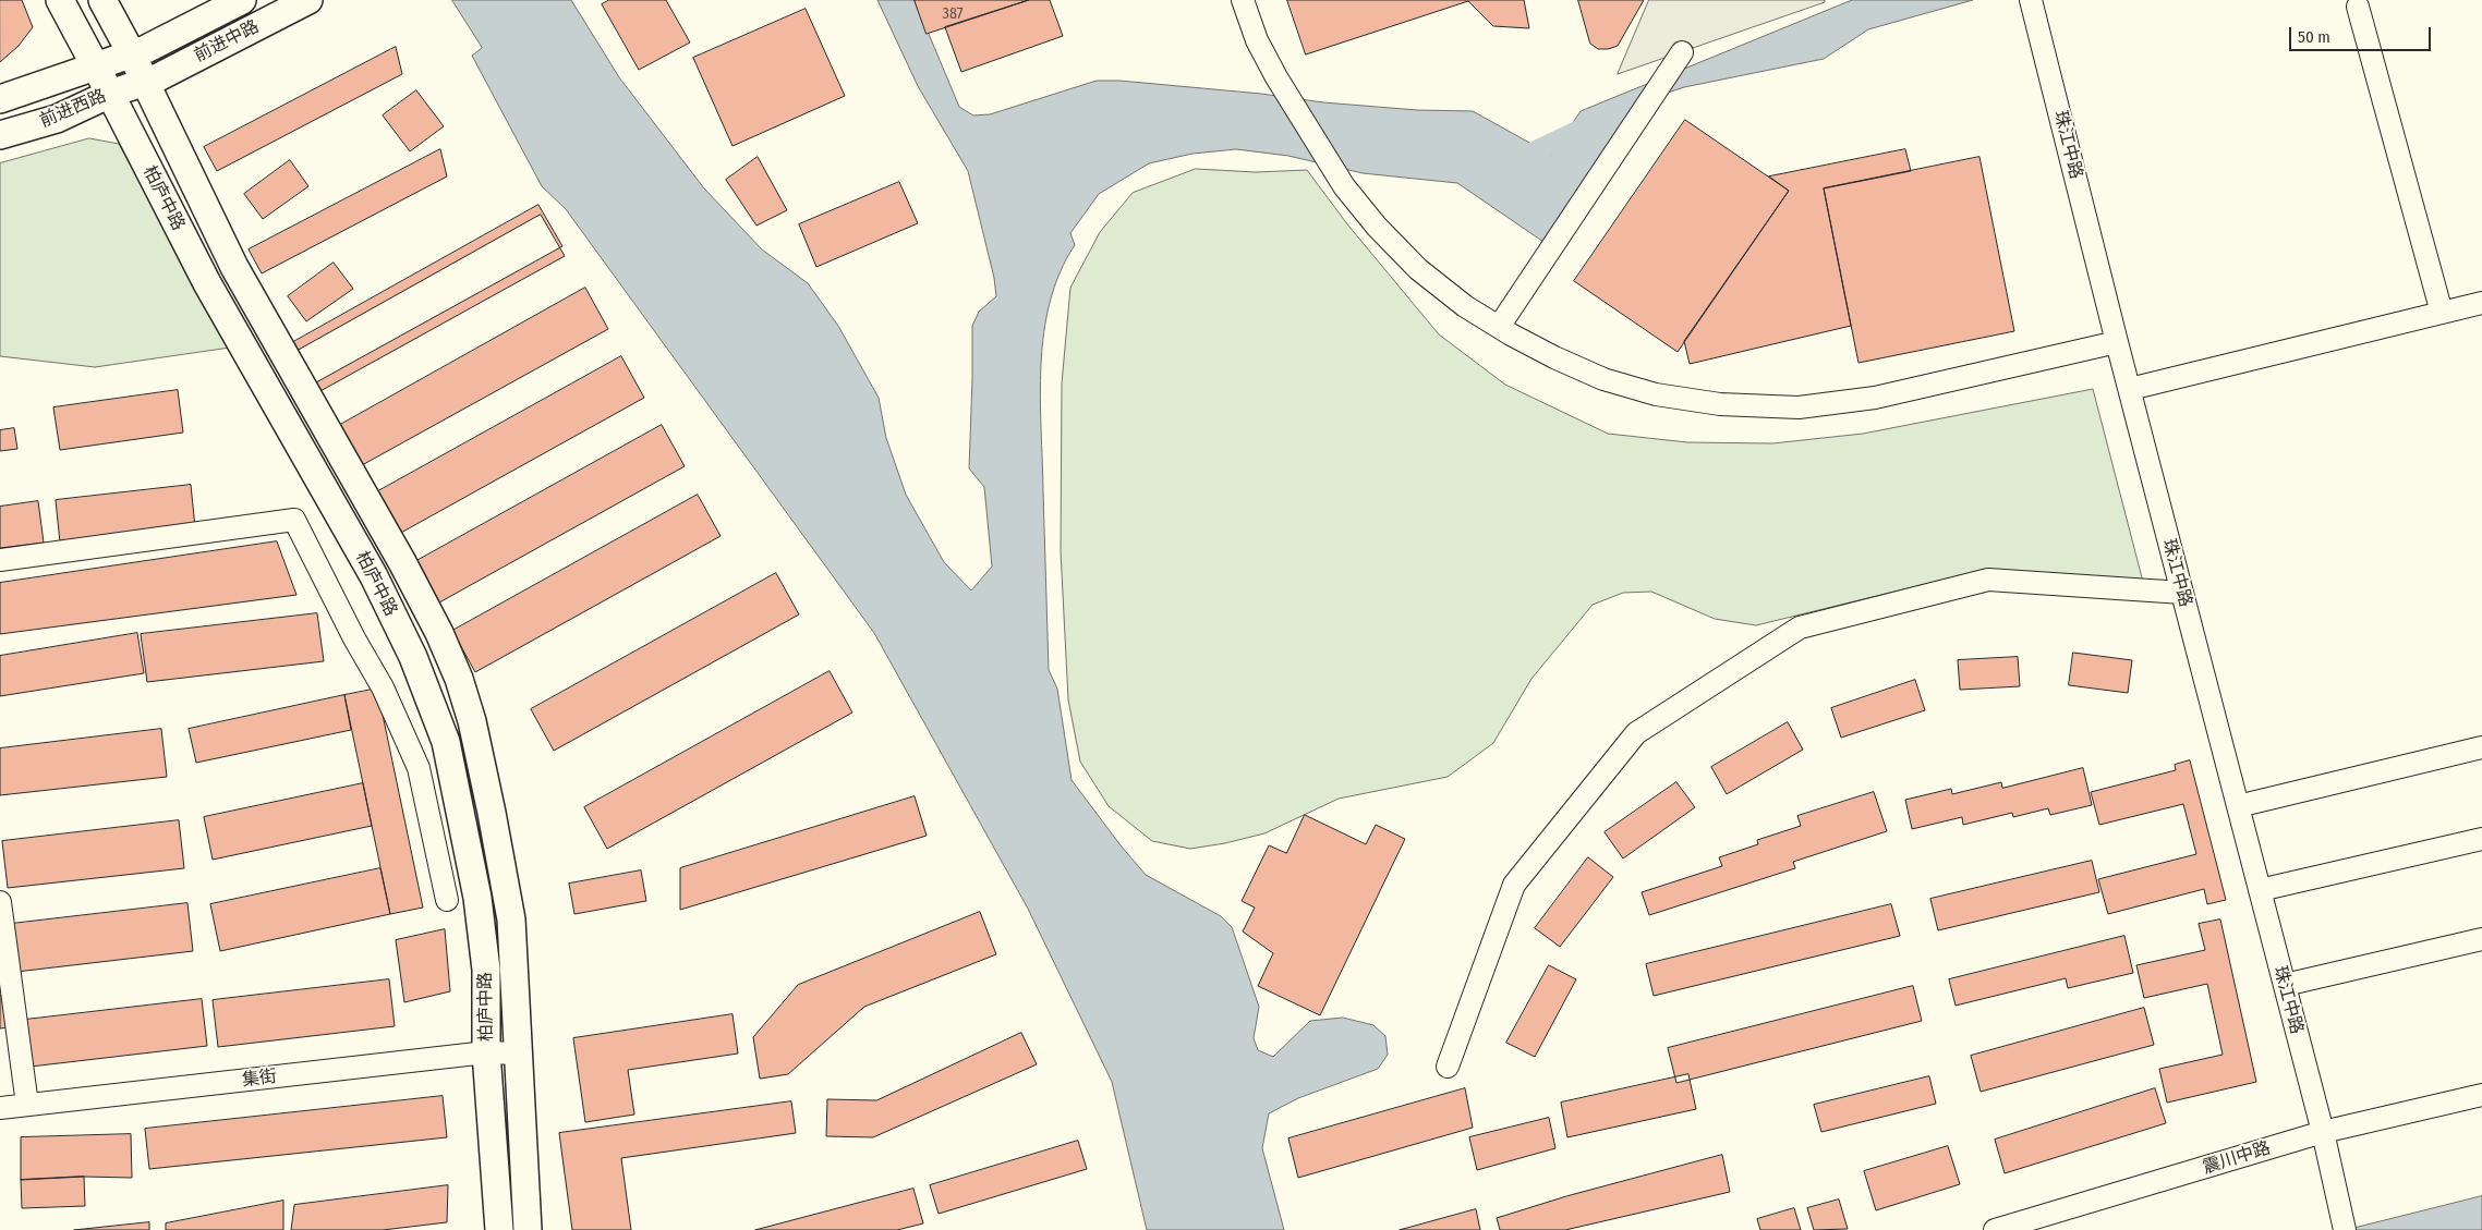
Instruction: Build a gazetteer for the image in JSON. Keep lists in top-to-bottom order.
{
  "streets": {
    "main road": ["前进中路", "前进西路", "柏庐中路"],
    "street": ["珠江中路", "集街", "震川中路"]
  },
  "crossings": [
    ["前进中路", "前进西路"],
    ["前进中路", "柏庐中路"],
    ["前进西路", "柏庐中路"],
    ["珠江中路", "震川中路"],
    ["柏庐中路", "集街"]
  ],
  "house_numbers": ["387"],
  "scale_bar": "50 m"
}
